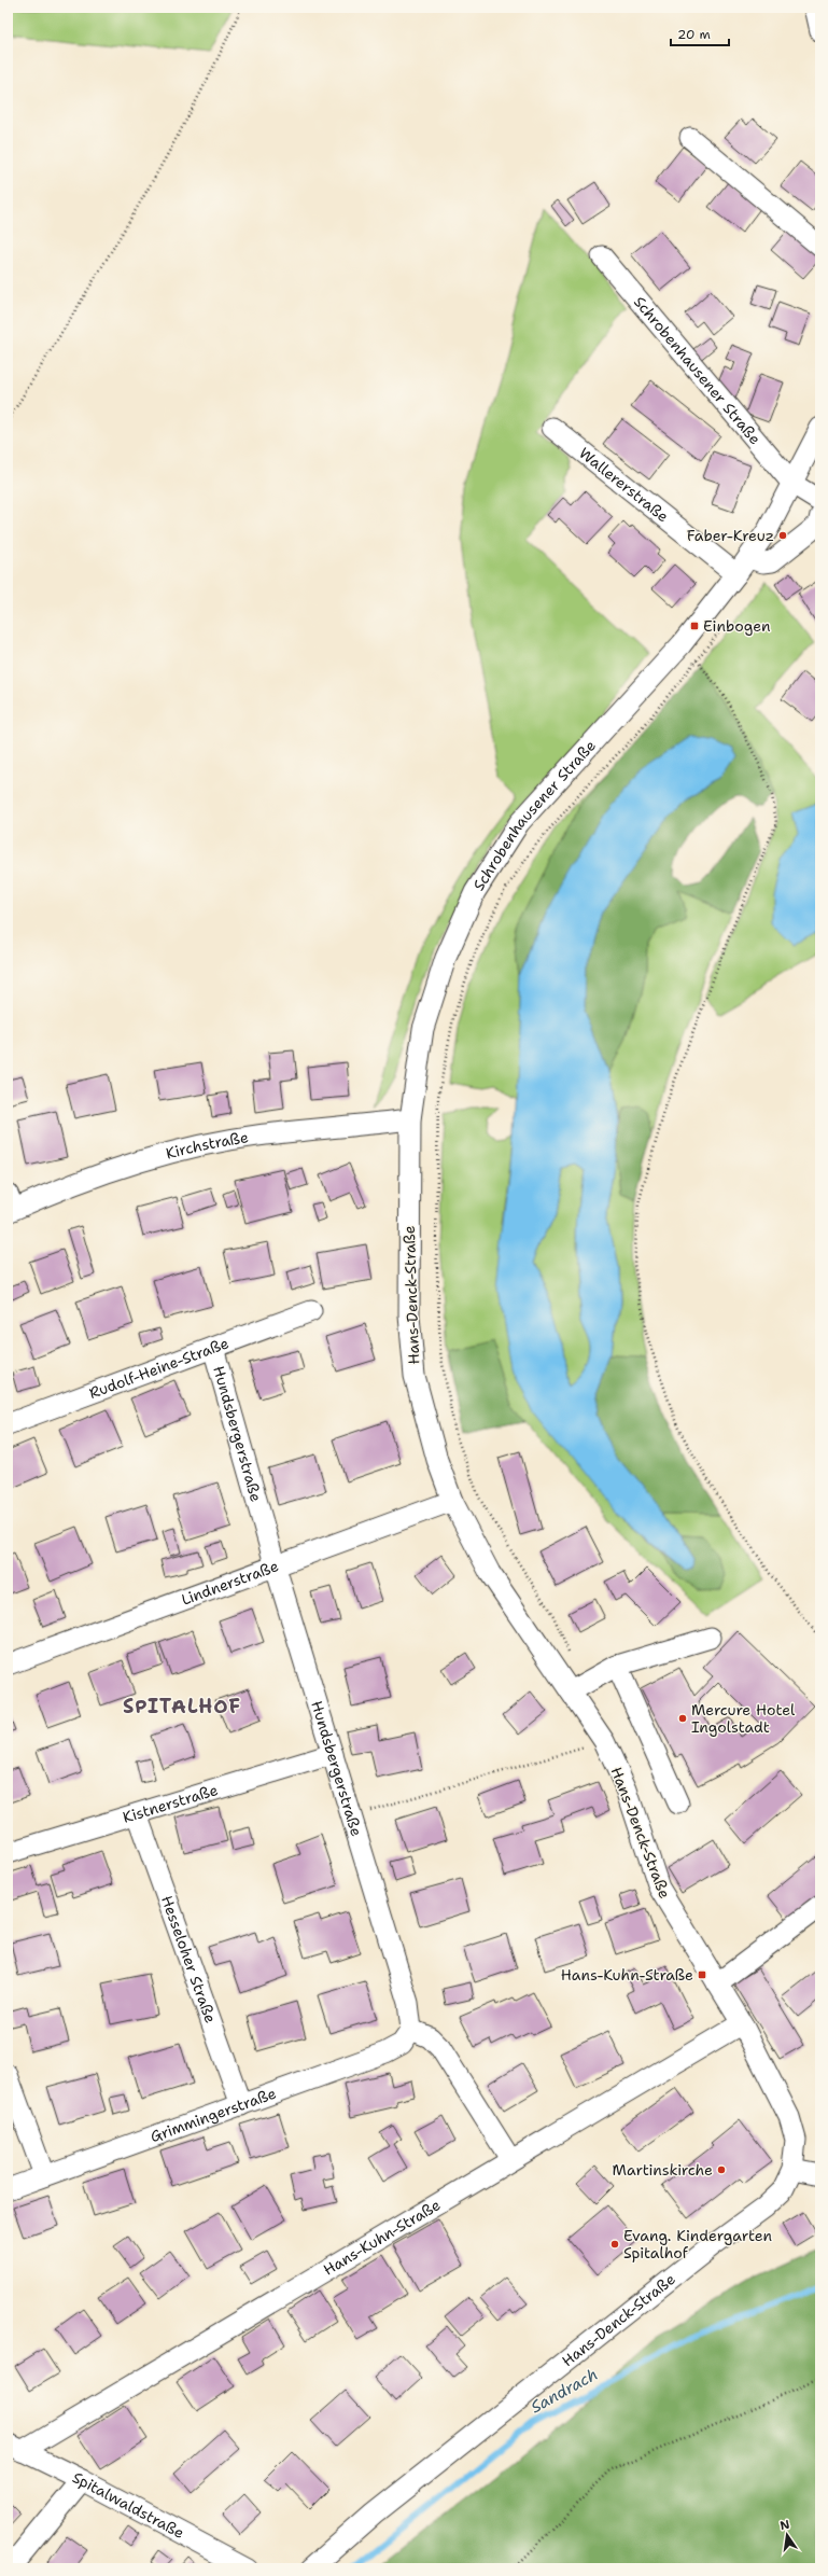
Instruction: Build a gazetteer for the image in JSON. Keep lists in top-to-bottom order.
{
  "streets": {
    "street": [
      "Schrobenhausener Straße",
      "Wallererstraße",
      "Kirchstraße",
      "Hans-Denck-Straße",
      "Rudolf-Heine-Straße",
      "Hundsbergerstraße",
      "Lindnerstraße",
      "Kistnerstraße",
      "Hesseloher Straße",
      "Grimmingerstraße",
      "Hans-Kuhn-Straße",
      "Spitalwaldstraße"
    ]
  },
  "crossings": [
    ["Schrobenhausener Straße", "Wallererstraße"],
    ["Schrobenhausener Straße", "Kirchstraße"],
    ["Schrobenhausener Straße", "Hans-Denck-Straße"],
    ["Kirchstraße", "Hans-Denck-Straße"],
    ["Hans-Denck-Straße", "Lindnerstraße"],
    ["Hans-Denck-Straße", "Hans-Kuhn-Straße"],
    ["Rudolf-Heine-Straße", "Hundsbergerstraße"],
    ["Hundsbergerstraße", "Lindnerstraße"],
    ["Hundsbergerstraße", "Kistnerstraße"],
    ["Hundsbergerstraße", "Grimmingerstraße"],
    ["Kistnerstraße", "Hesseloher Straße"],
    ["Hesseloher Straße", "Grimmingerstraße"],
    ["Hans-Kuhn-Straße", "Spitalwaldstraße"]
  ],
  "districts": ["SPITALHOF"],
  "water": ["Sandrach"],
  "places": {
    "other": [
      "Faber-Kreuz",
      "Mercure Hotel Ingolstadt",
      "Martinskirche",
      "Evang. Kindergarten Spitalhof"
    ],
    "transit": ["Einbogen", "Hans-Kuhn-Straße"]
  },
  "scale_bar": "20 m",
  "north": "top"
}
